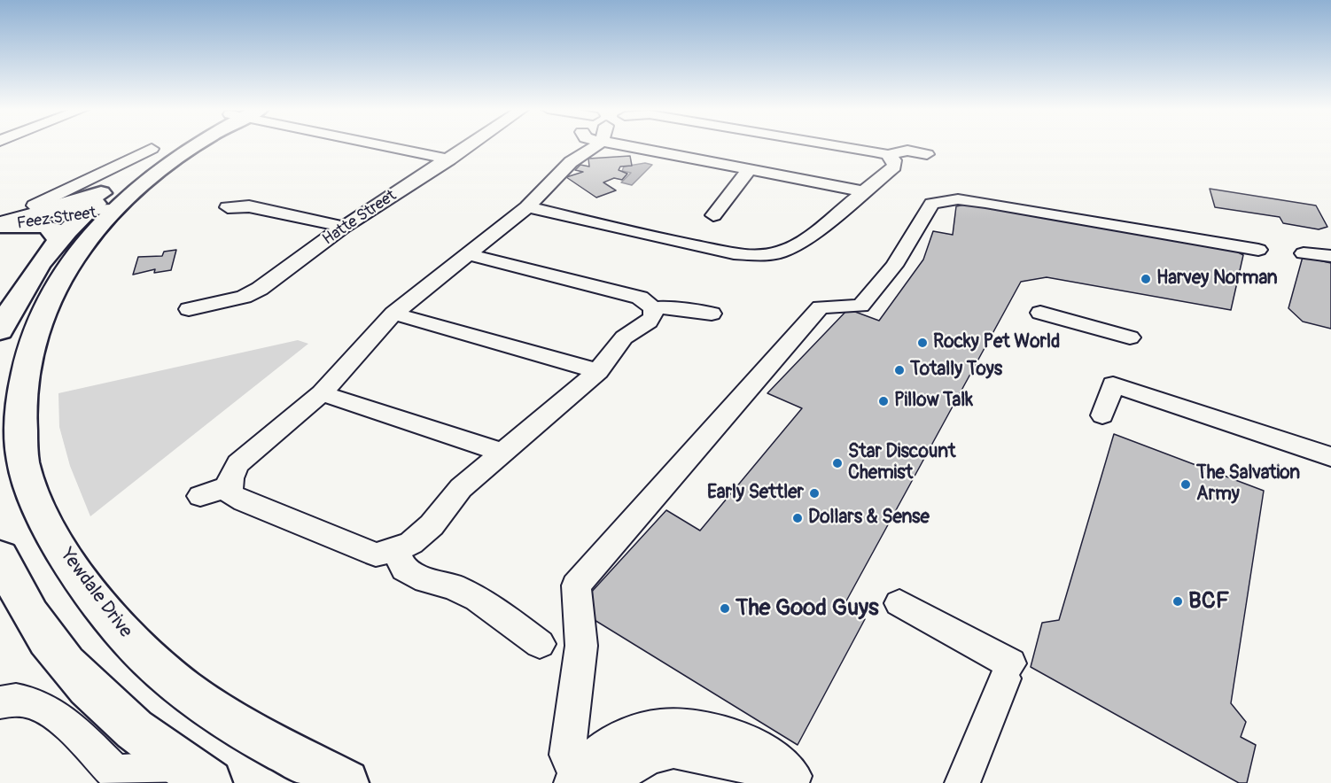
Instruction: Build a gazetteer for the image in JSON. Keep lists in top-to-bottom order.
{
  "streets": {
    "main road": ["Feez Street", "Yewdale Drive"],
    "street": ["Hatte Street"]
  },
  "crossings": [
    ["Feez Street", "Yewdale Drive"]
  ],
  "places": [
    "Harvey Norman",
    "Rocky Pet World",
    "Totally Toys",
    "Pillow Talk",
    "Star Discount Chemist",
    "The Salvation Army",
    "Early Settler",
    "Dollars & Sense",
    "BCF",
    "The Good Guys"
  ]
}
